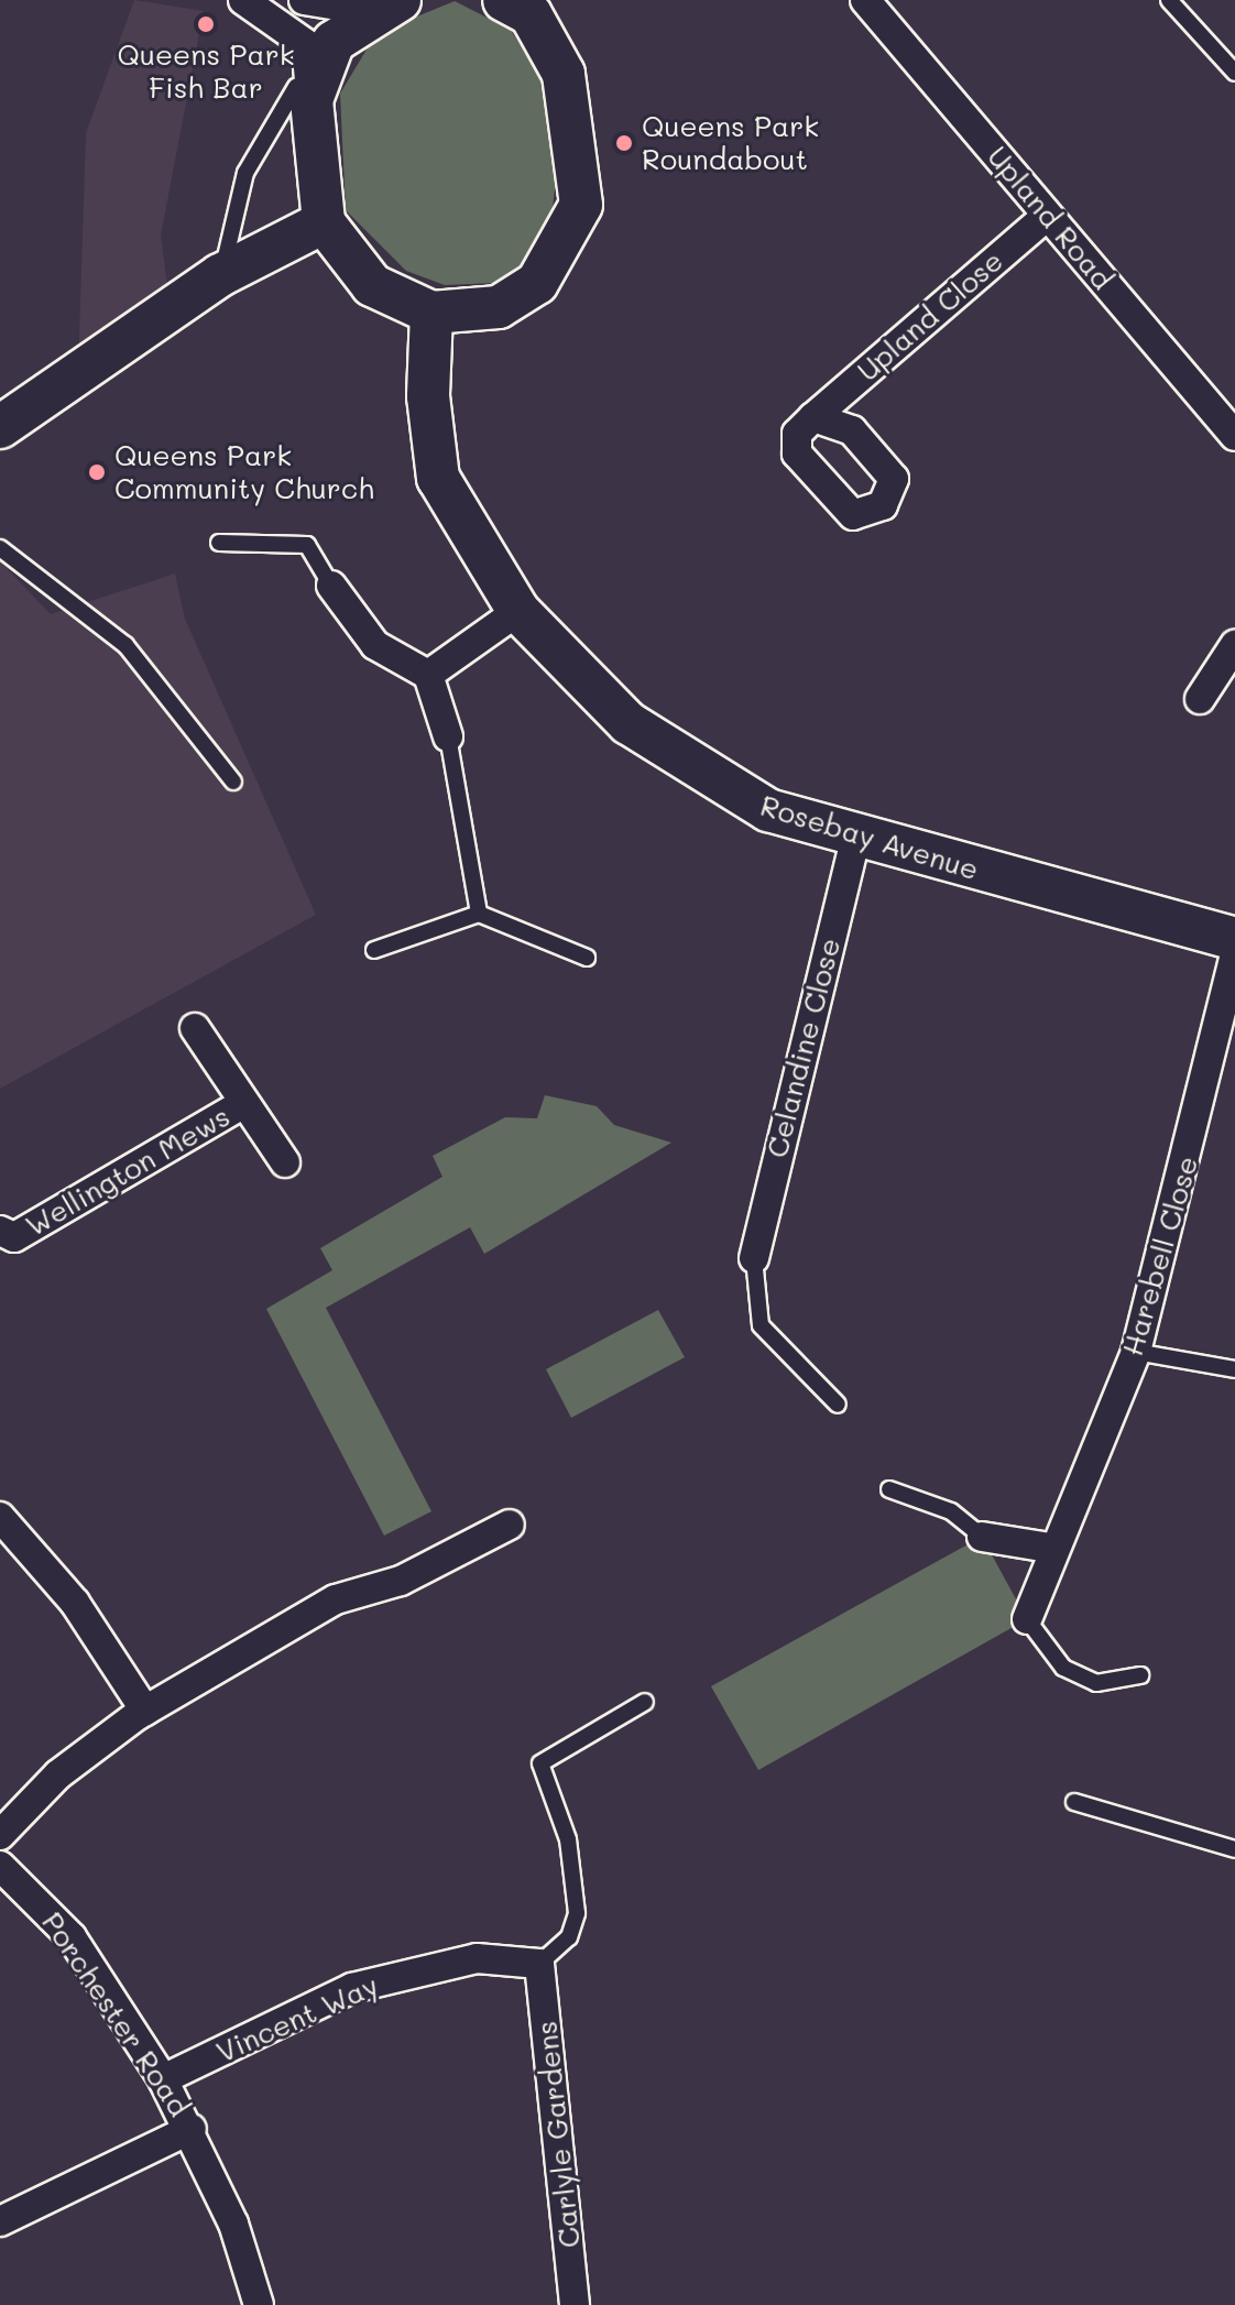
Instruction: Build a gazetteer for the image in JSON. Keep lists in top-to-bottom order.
{
  "streets": {
    "street": [
      "Upland Road",
      "Upland Close",
      "Rosebay Avenue",
      "Celandine Close",
      "Wellington Mews",
      "Harebell Close",
      "Porchester Road",
      "Vincent Way",
      "Carlyle Gardens"
    ]
  },
  "crossings": [
    ["Upland Road", "Upland Close"],
    ["Rosebay Avenue", "Celandine Close"],
    ["Porchester Road", "Vincent Way"],
    ["Vincent Way", "Carlyle Gardens"]
  ],
  "places": ["Queens Park Fish Bar", "Queens Park Roundabout", "Queens Park Community Church"]
}
